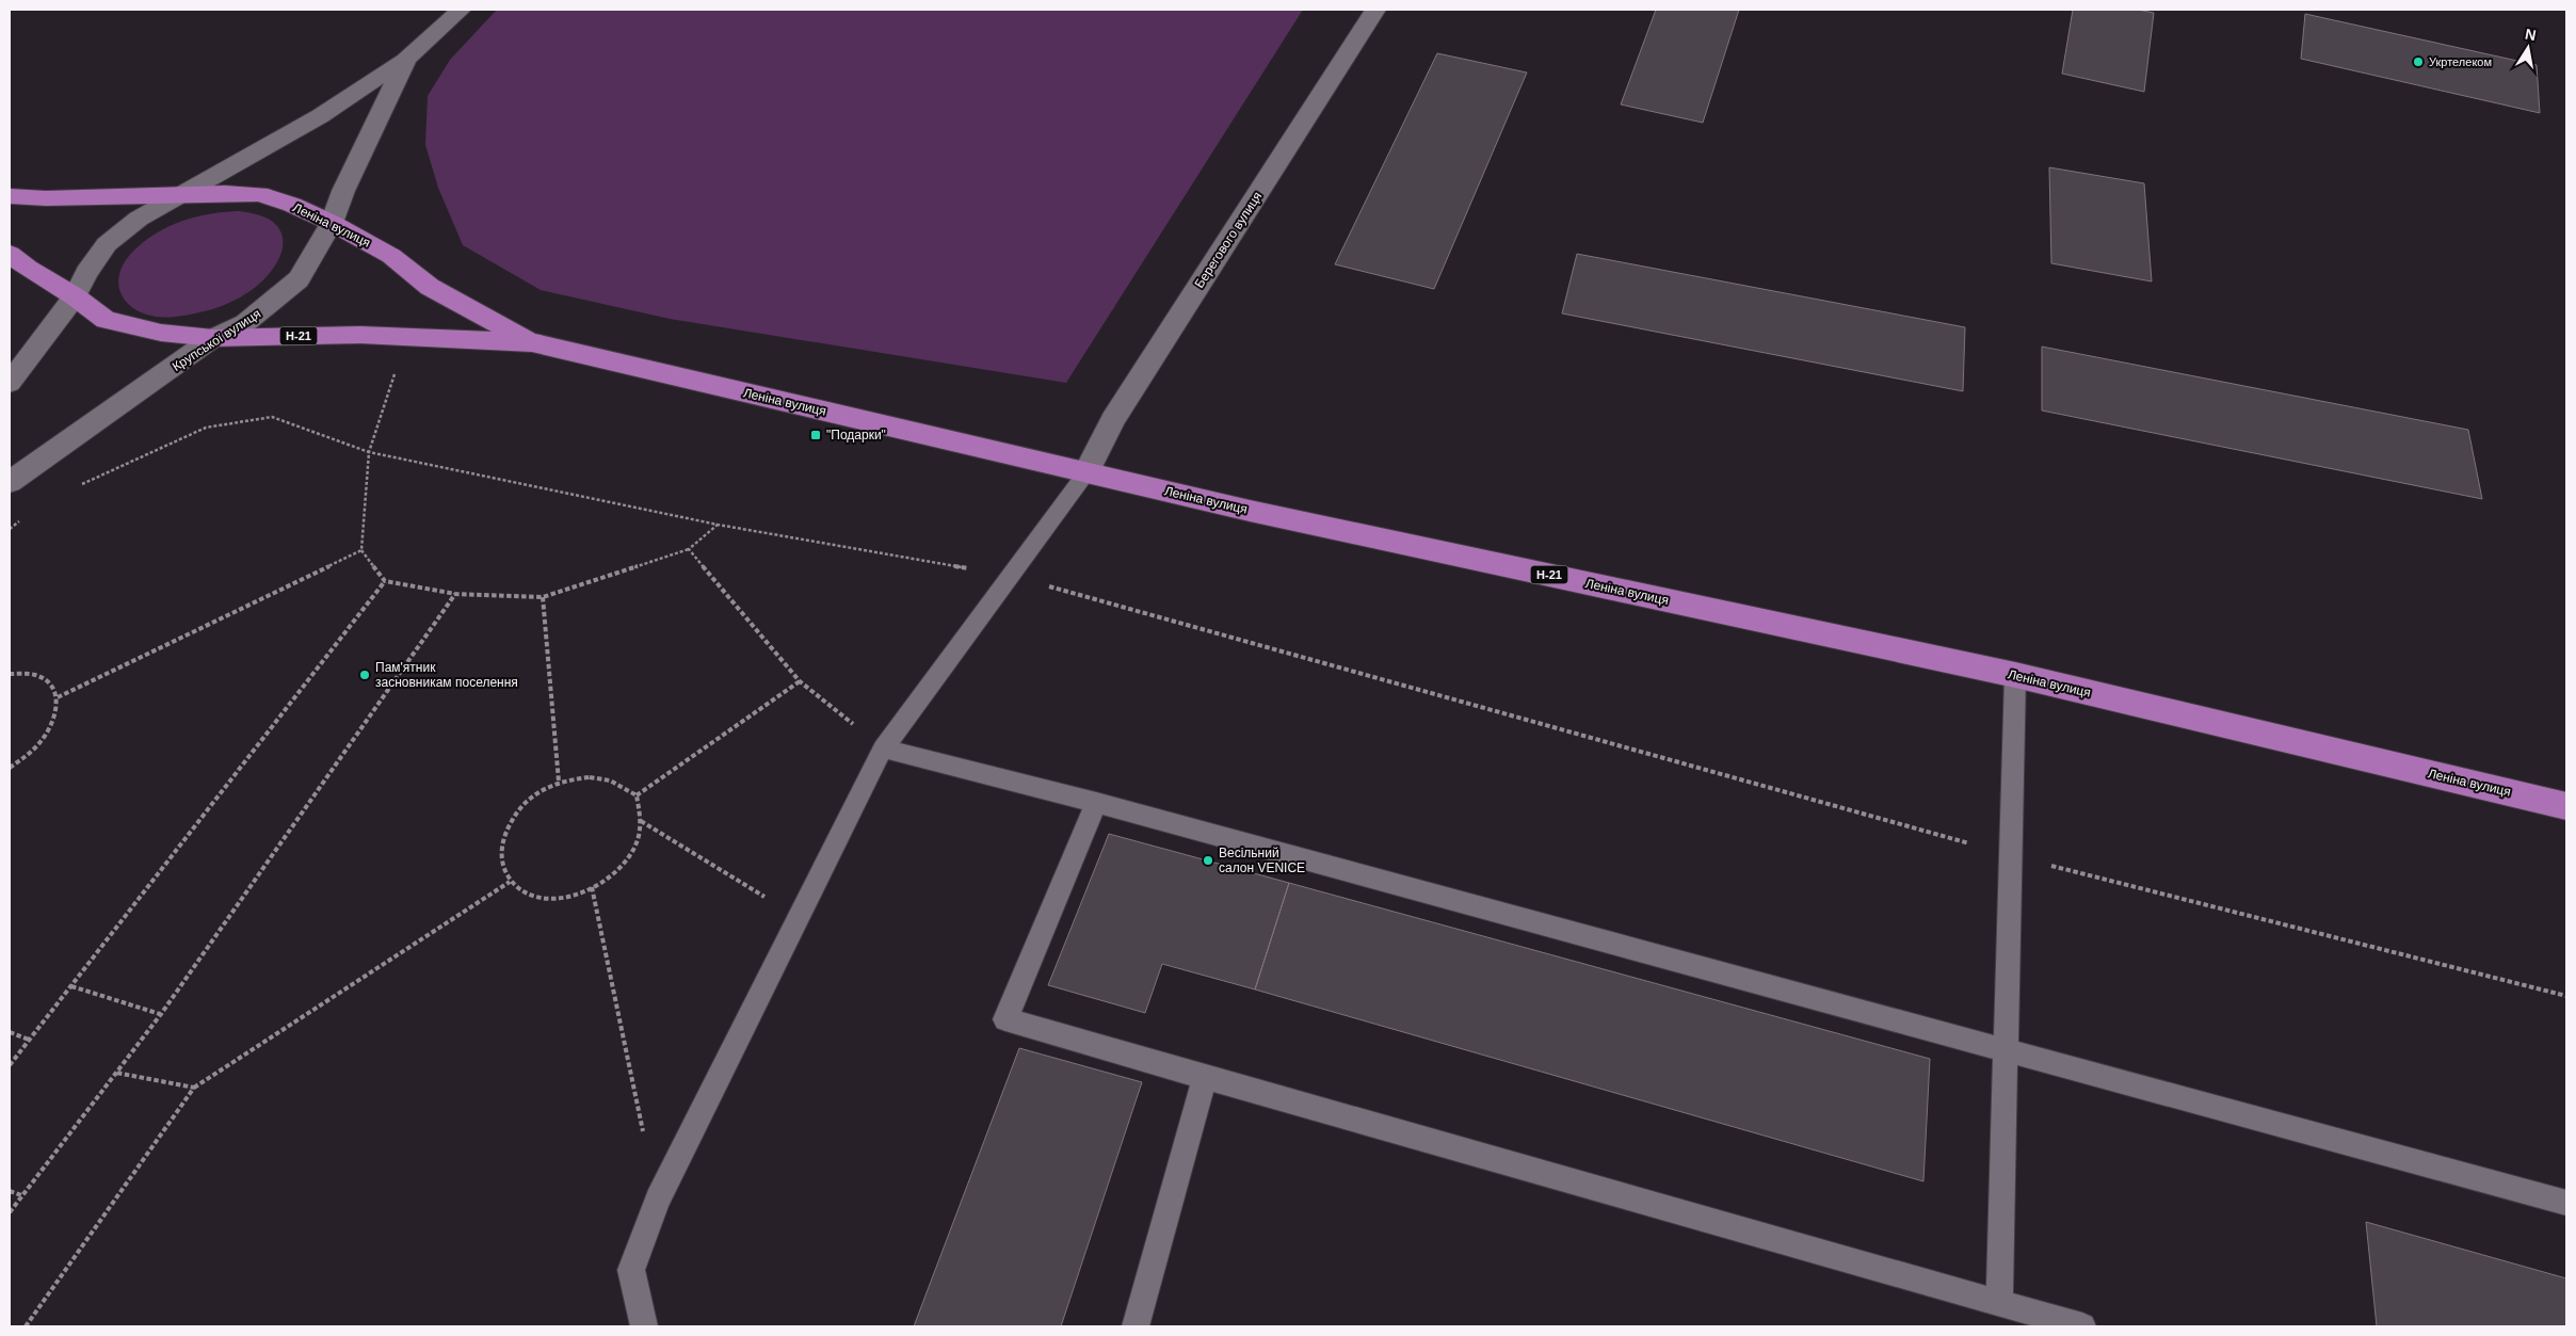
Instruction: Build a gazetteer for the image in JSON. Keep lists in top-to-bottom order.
{
  "streets": {
    "main road": ["Леніна вулиця", "Н-21"],
    "street": ["Берегового вулиця", "Крупської вулиця"]
  },
  "crossings": [
    ["Леніна вулиця", "Берегового вулиця"],
    ["Леніна вулиця", "Крупської вулиця"]
  ],
  "places": {
    "other": ["Укртелеком", "Пам'ятник засновникам поселення", "Весільний салон VENICE"],
    "transit": ["\"Подарки\""]
  },
  "north": "top"
}
